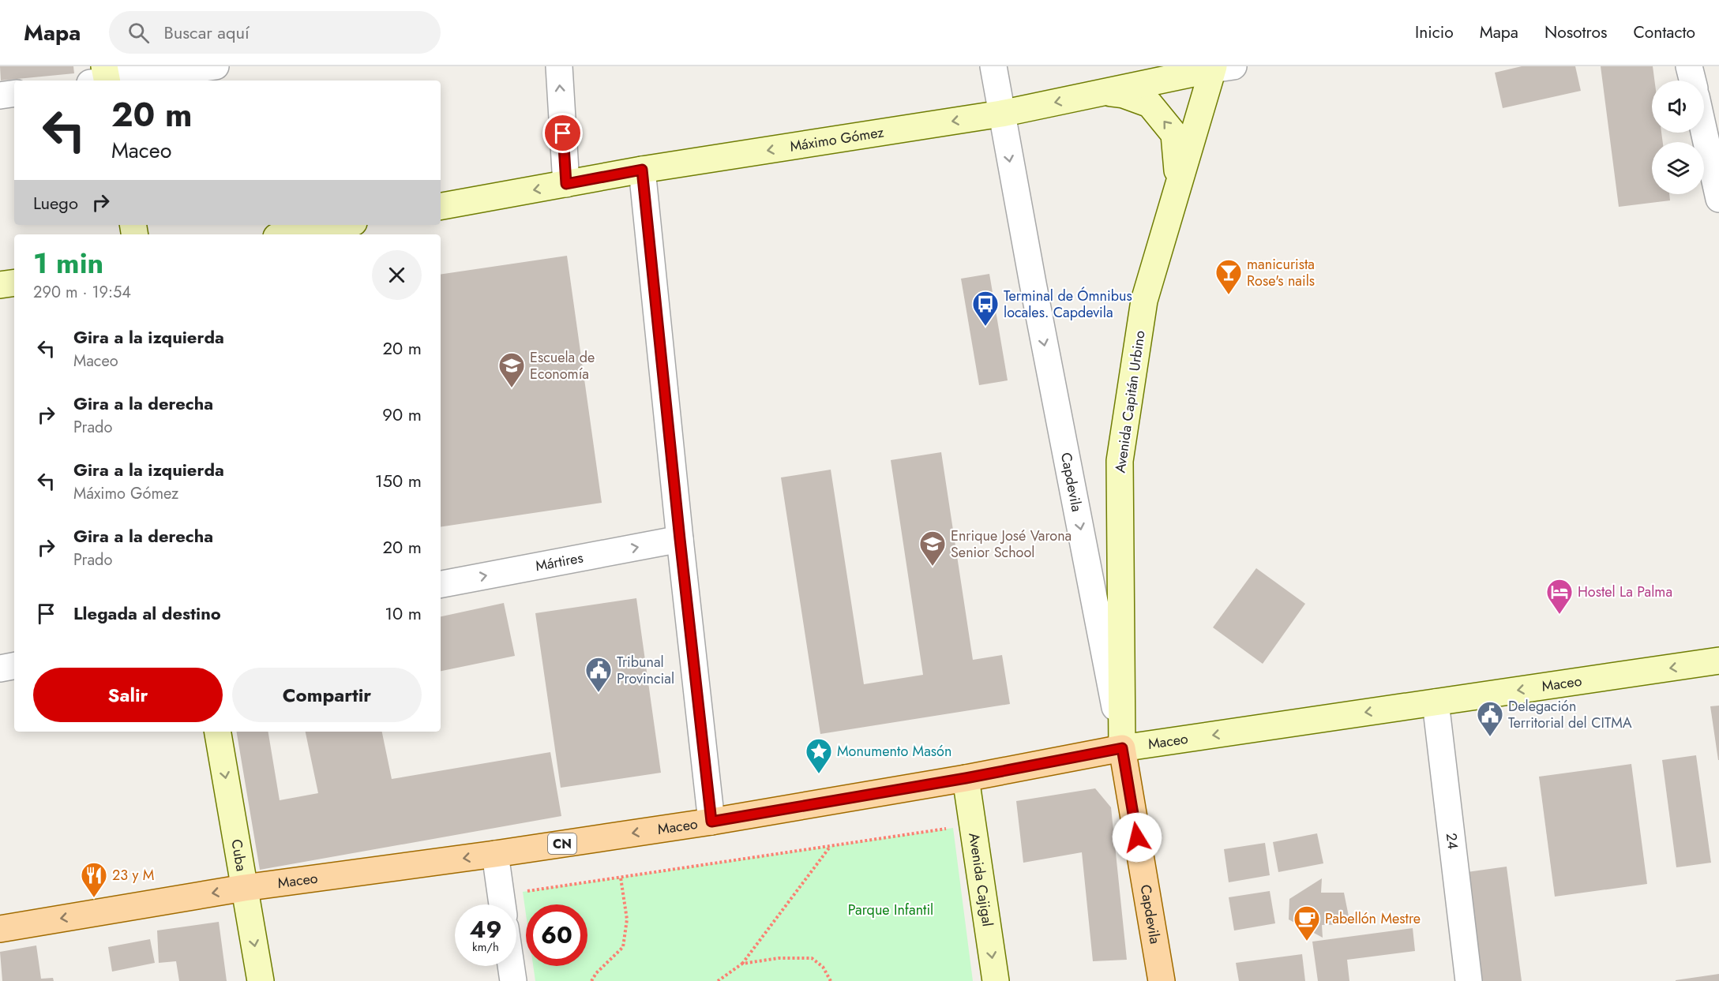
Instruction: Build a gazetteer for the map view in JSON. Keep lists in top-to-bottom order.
{
  "streets": {
    "main road": ["Capdevila", "Maceo", "CN"],
    "street": [
      "Máximo Gómez",
      "Avenida Capitán Urbino",
      "Mártires",
      "24",
      "Cuba",
      "Avenida Cajigal"
    ]
  },
  "crossings": [
    ["Máximo Gómez", "Avenida Capitán Urbino"],
    ["Máximo Gómez", "Capdevila"],
    ["Avenida Capitán Urbino", "Capdevila"],
    ["Avenida Capitán Urbino", "Maceo"],
    ["Capdevila", "Maceo"],
    ["Maceo", "24"],
    ["Maceo", "Cuba"],
    ["Maceo", "Avenida Cajigal"]
  ],
  "one_way": [
    "Máximo Gómez",
    "Capdevila",
    "Mártires",
    "Maceo",
    "Cuba",
    "Avenida Cajigal"
  ],
  "parks": ["Parque Infantil"],
  "places": {
    "bar": ["manicurista Rose's nails"],
    "bus stop": ["Terminal de Ómnibus locales. Capdevila"],
    "school or university": ["Escuela de Economía", "Enrique José Varona Senior School"],
    "hotel": ["Hostel La Palma"],
    "public building": ["Tribunal Provincial", "Delegación Territorial del CITMA"],
    "place": ["Monumento Masón"],
    "restaurant": ["23 y M"],
    "cafe": ["Pabellón Mestre"]
  },
  "page": {
    "header": "Mapa",
    "search": "Buscar aquí",
    "nav": [
      "Inicio",
      "Mapa",
      "Nosotros",
      "Contacto"
    ],
    "turn": ["20 m", "Maceo"],
    "then": "Luego",
    "heading": ["1 min", "290 m · 19:54"],
    "list": [
      {
        "name": "Gira a la izquierda",
        "note": "Maceo",
        "value": "20 m"
      },
      {
        "name": "Gira a la derecha",
        "note": "Prado",
        "value": "90 m"
      },
      {
        "name": "Gira a la izquierda",
        "note": "Máximo Gómez",
        "value": "150 m"
      },
      {
        "name": "Gira a la derecha",
        "note": "Prado",
        "value": "20 m"
      },
      {
        "name": "Llegada al destino",
        "value": "10 m"
      }
    ],
    "buttons": ["Salir", "Compartir"],
    "speed": "49 km/h",
    "limit": "60"
  }
}
